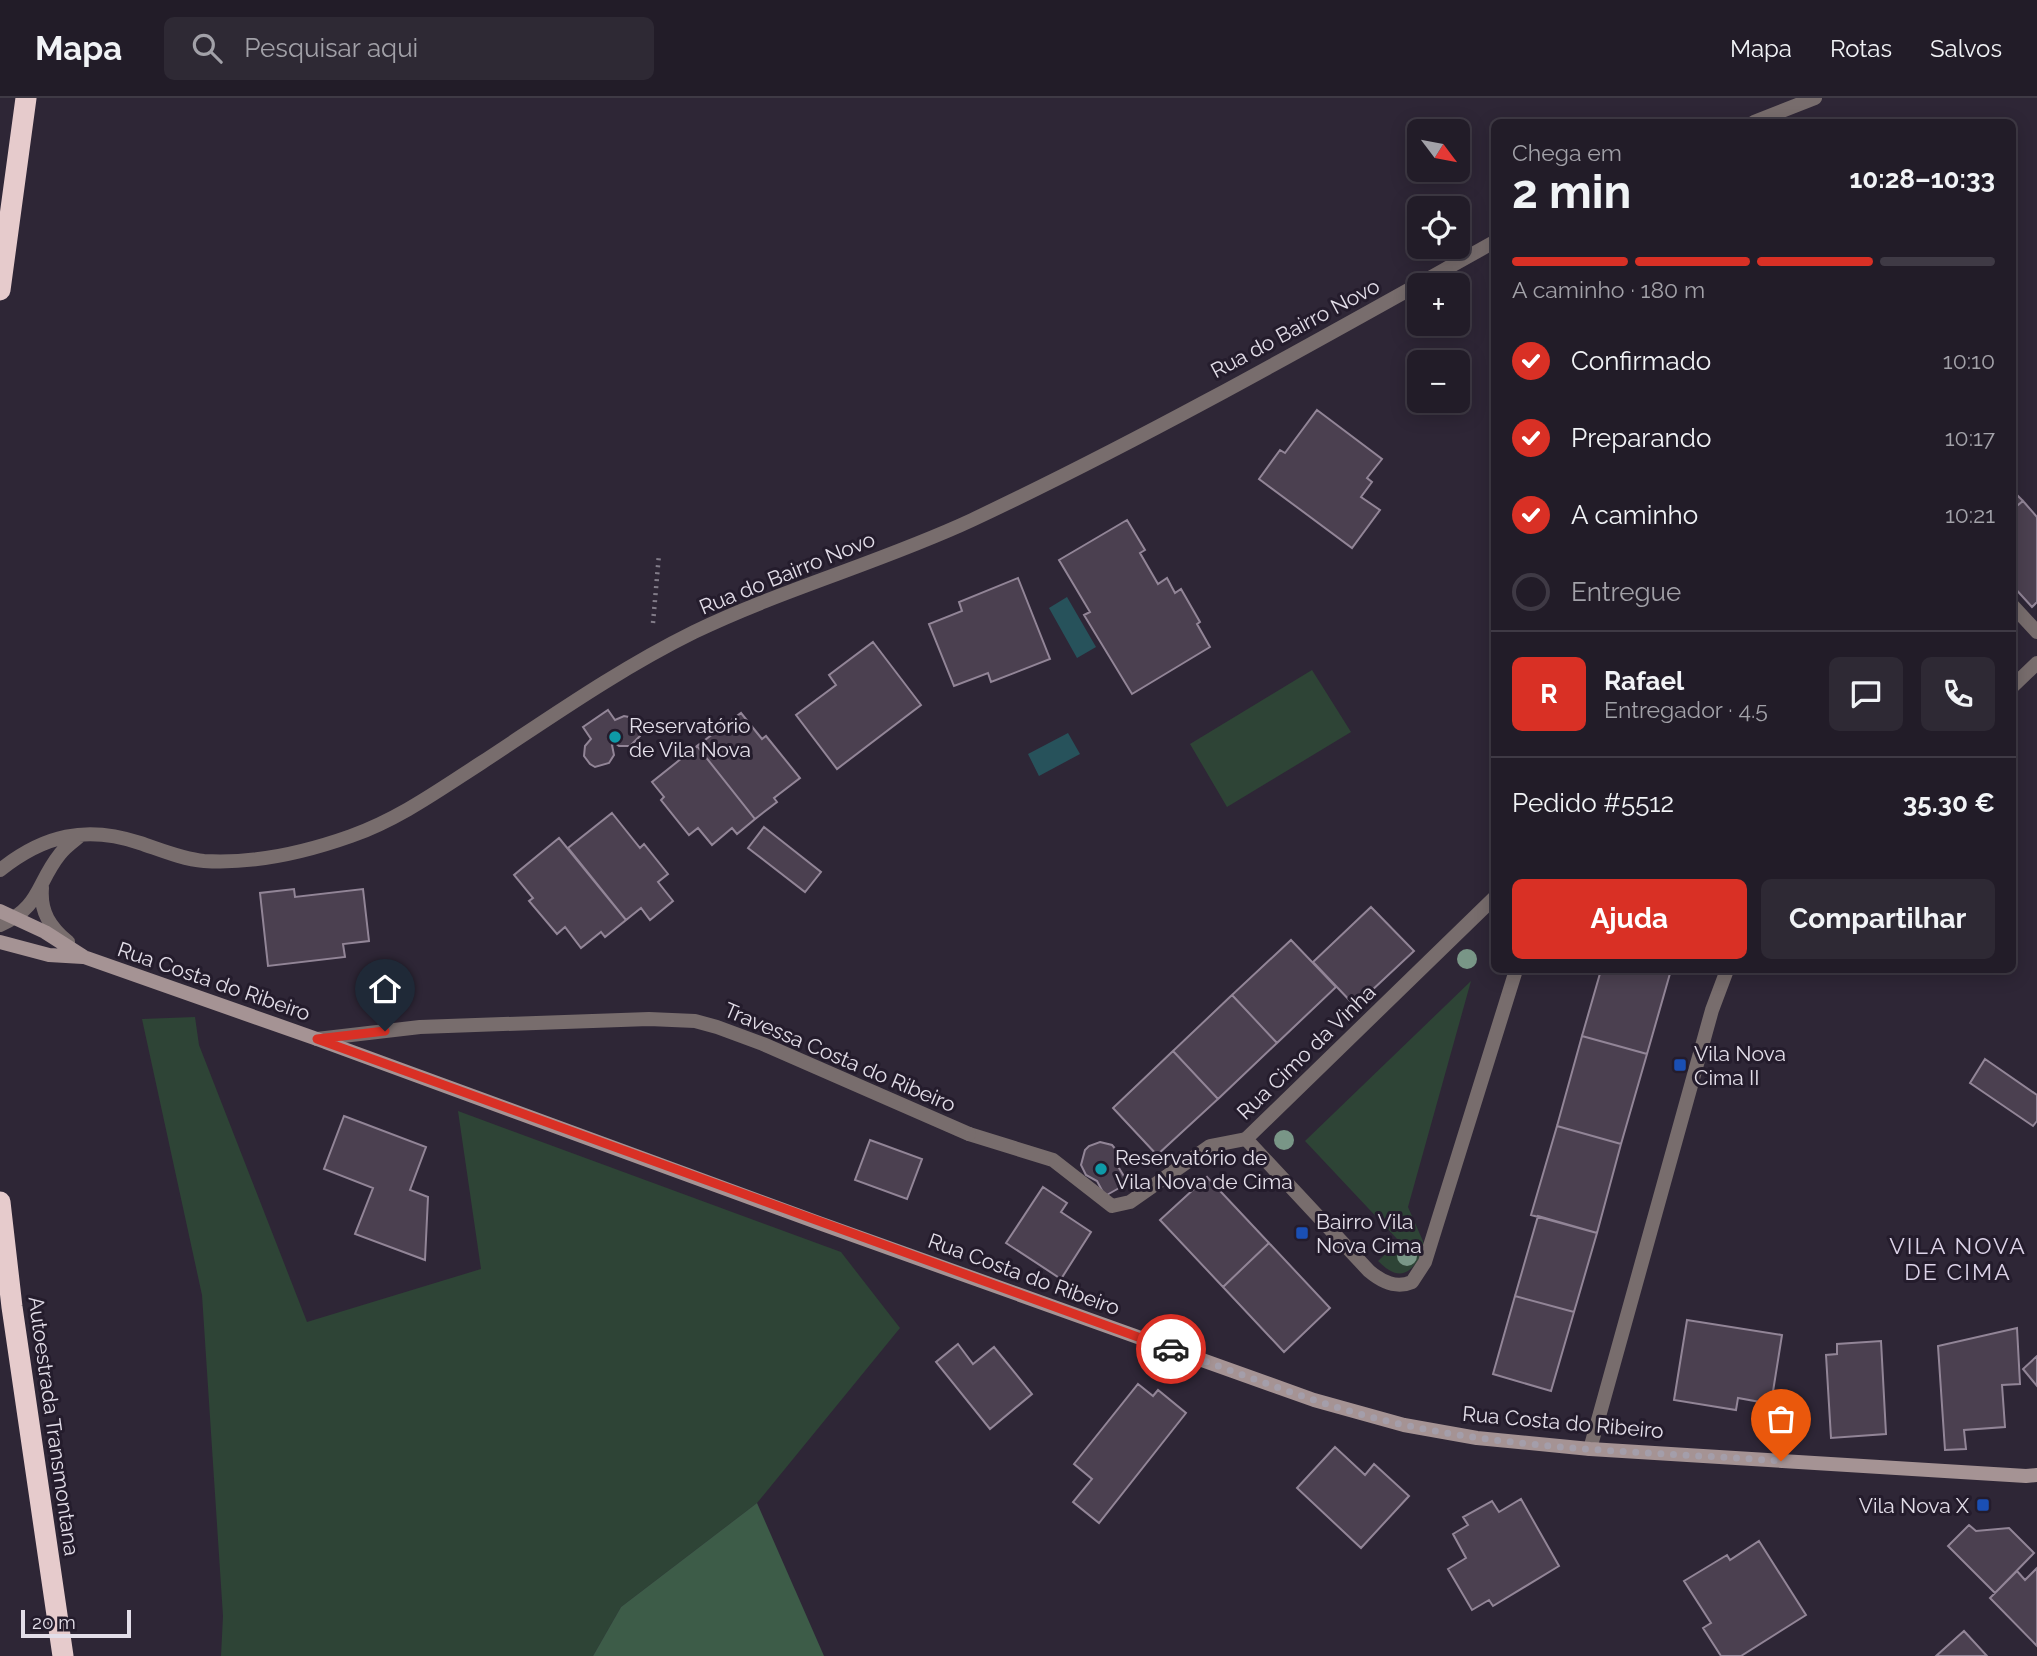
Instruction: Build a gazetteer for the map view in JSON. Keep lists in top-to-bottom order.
{
  "streets": {
    "highway": ["Autoestrada Transmontana"],
    "main road": ["Rua Costa do Ribeiro"],
    "street": ["Rua do Bairro Novo", "Rua Cimo da Vinha", "Travessa Costa do Ribeiro"]
  },
  "crossings": [
    ["Rua Costa do Ribeiro", "Travessa Costa do Ribeiro"],
    ["Rua Cimo da Vinha", "Travessa Costa do Ribeiro"]
  ],
  "districts": ["VILA NOVA DE CIMA"],
  "places": {
    "other": ["Reservatório de Vila Nova", "Reservatório de Vila Nova de Cima"],
    "transit": ["Vila Nova Cima II", "Bairro Vila Nova Cima", "Vila Nova X"]
  },
  "scale_bar": "20 m",
  "north": "bottom right",
  "page": {
    "header": "Mapa",
    "search": "Pesquisar aqui",
    "nav": ["Mapa", "Rotas", "Salvos"],
    "map_buttons": ["+", "−"],
    "heading": ["2 min", "Chega em", "10:28–10:33"],
    "panel": [
      "Rafael",
      "Entregador · 4.5",
      "Pedido #5512",
      "35.30 €"
    ],
    "bar": "A caminho · 180 m",
    "list": [
      ["Confirmado", "10:10"],
      ["Preparando", "10:17"],
      ["A caminho", "10:21"],
      "Entregue"
    ],
    "round": "R",
    "buttons": ["Ajuda", "Compartilhar"],
    "scale": "20 m"
  }
}
